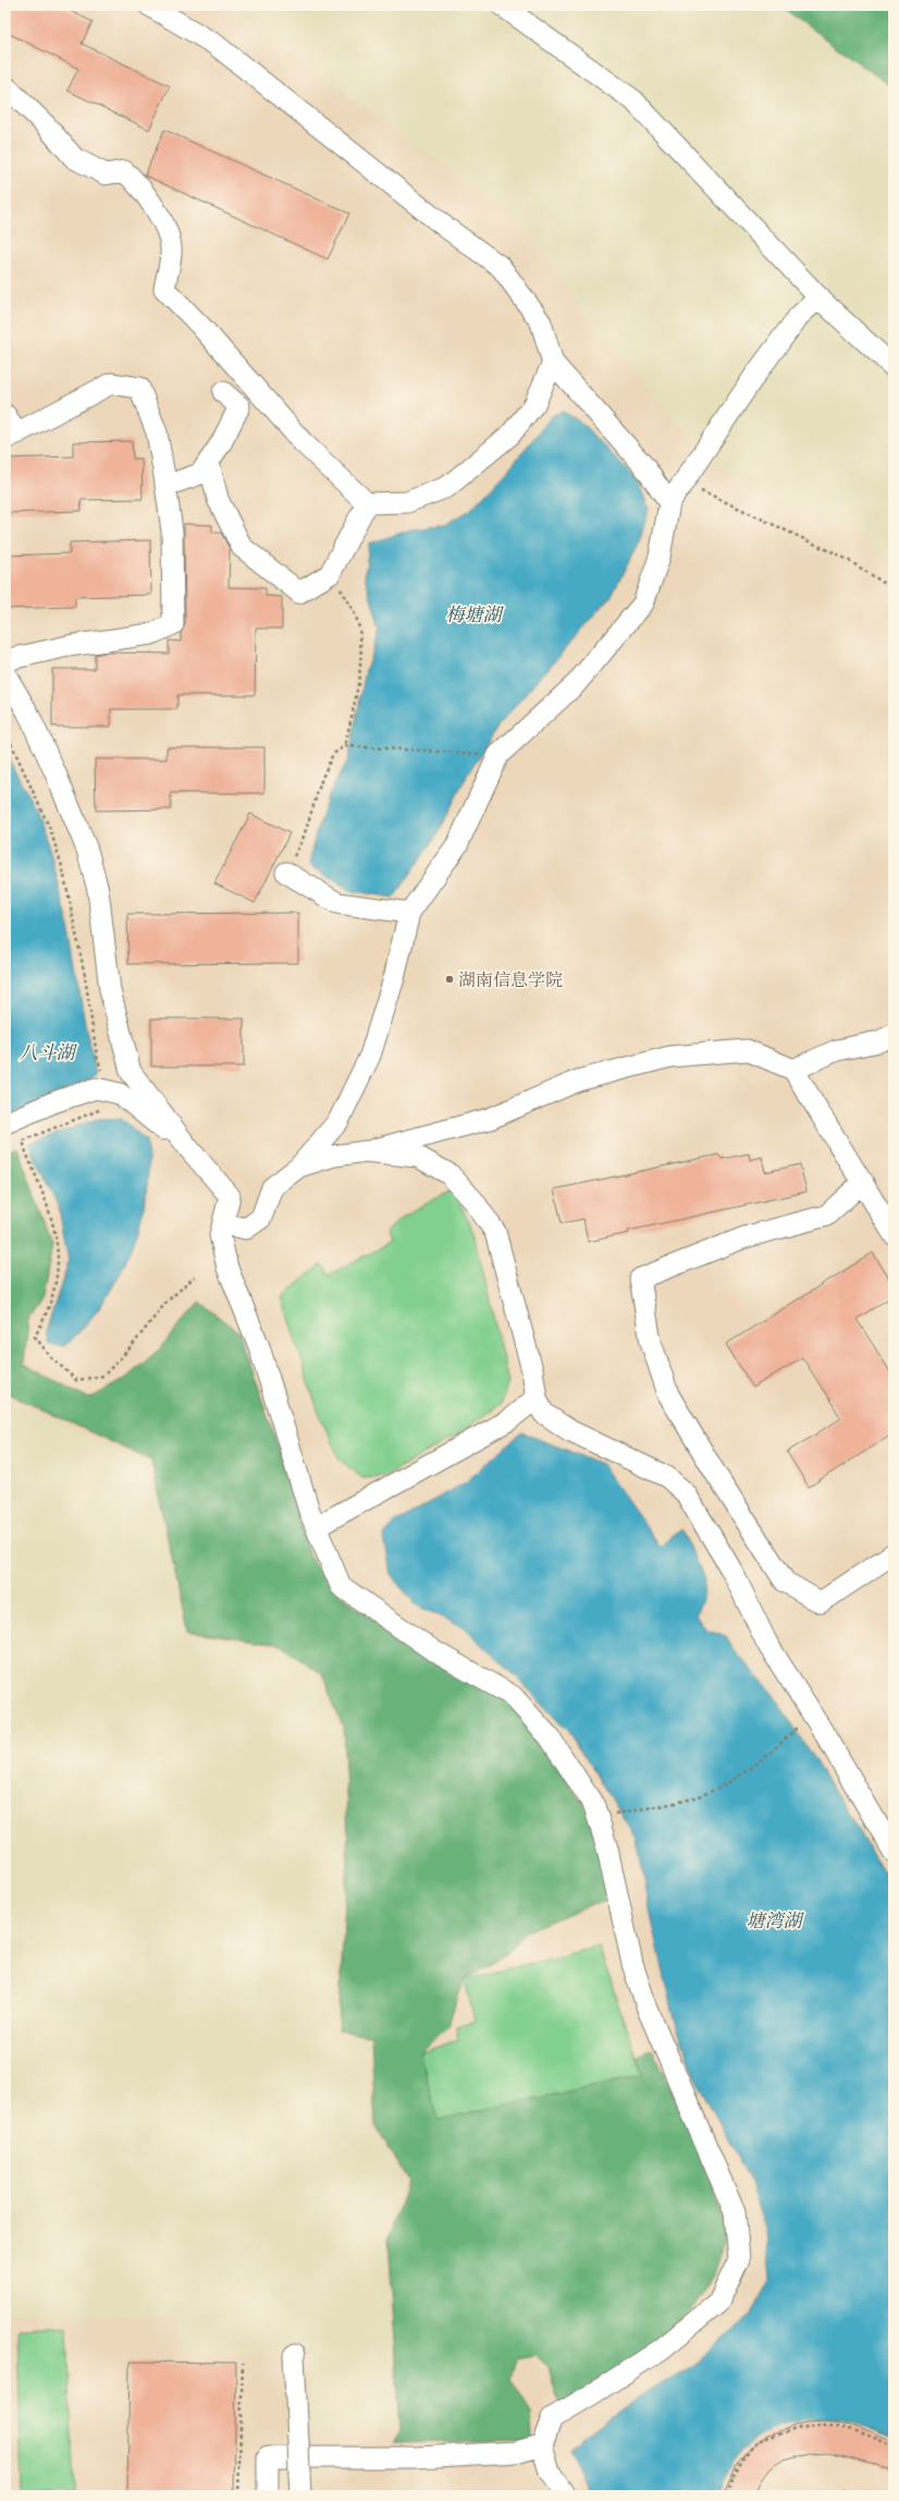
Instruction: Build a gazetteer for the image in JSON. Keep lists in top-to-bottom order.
{
  "water": ["梅塘湖", "八斗湖", "塘湾湖"],
  "places": ["湖南信息学院"]
}
